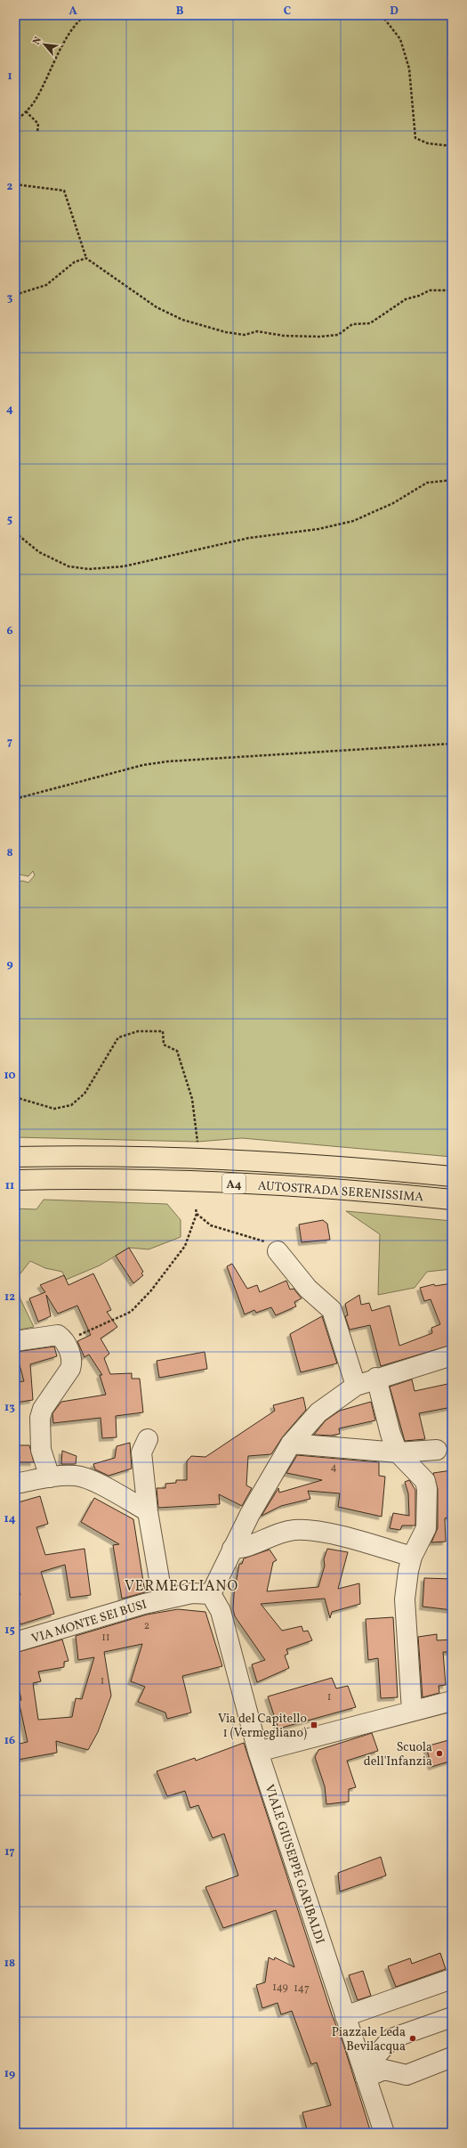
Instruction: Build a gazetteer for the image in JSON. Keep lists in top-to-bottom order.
{
  "streets": {
    "highway": ["A4", "AUTOSTRADA SERENISSIMA"],
    "street": ["VIA MONTE SEI BUSI", "VIALE GIUSEPPE GARIBALDI"]
  },
  "crossings": [
    ["VIA MONTE SEI BUSI", "VIALE GIUSEPPE GARIBALDI"]
  ],
  "districts": ["VERMEGLIANO"],
  "places": {
    "transit": ["Via del Capitello 1 (Vermegliano)"],
    "other": ["Scuola dell'Infanzia", "Piazzale Leda Bevilacqua"]
  },
  "house_numbers": [
    "4",
    "2",
    "11",
    "1",
    "1",
    "149",
    "147"
  ],
  "north": "top left",
  "grid": {
    "columns": [
      "A",
      "B",
      "C",
      "D"
    ],
    "rows": [
      "1",
      "2",
      "3",
      "4",
      "5",
      "6",
      "7",
      "8",
      "9",
      "10",
      "11",
      "12",
      "13",
      "14",
      "15",
      "16",
      "17",
      "18",
      "19"
    ]
  }
}
